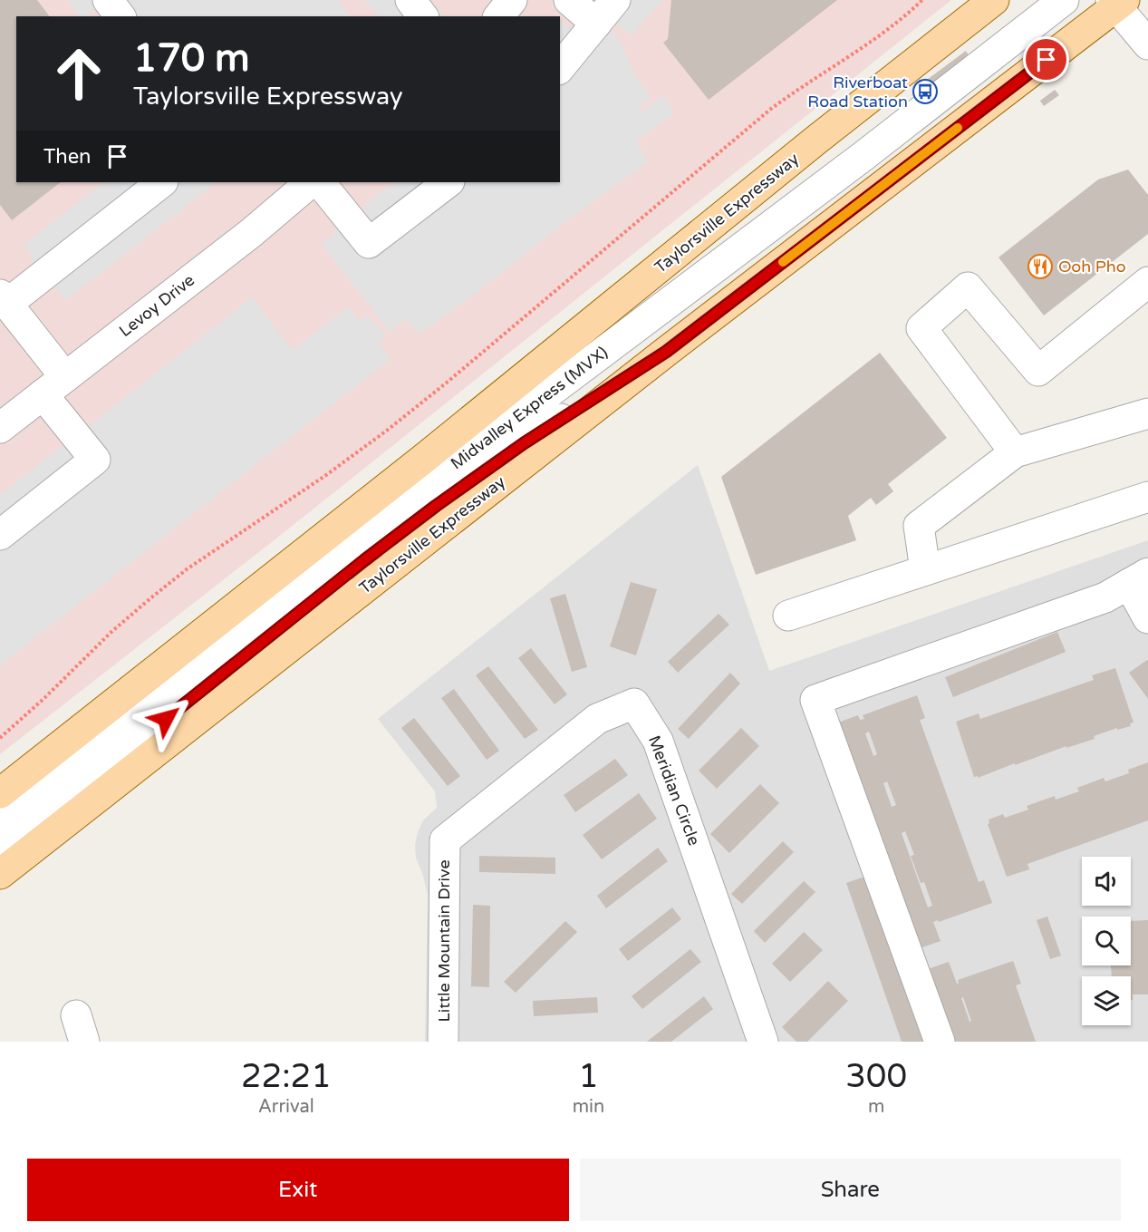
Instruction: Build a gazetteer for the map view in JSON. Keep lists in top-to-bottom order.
{
  "streets": {
    "main road": ["Taylorsville Expressway"],
    "street": [
      "Levoy Drive",
      "Midvalley Express (MVX)",
      "Meridian Circle",
      "Little Mountain Drive"
    ]
  },
  "crossings": [
    ["Taylorsville Expressway", "Midvalley Express (MVX)"],
    ["Meridian Circle", "Little Mountain Drive"]
  ],
  "places": {
    "bus stop": ["Riverboat Road Station"],
    "restaurant": ["Ooh Pho"]
  },
  "page": {
    "turn": ["170 m", "Taylorsville Expressway"],
    "then": "Then",
    "eta": [
      "22:21",
      "Arrival",
      "1",
      "min",
      "300",
      "m"
    ],
    "buttons": ["Exit", "Share"]
  }
}
